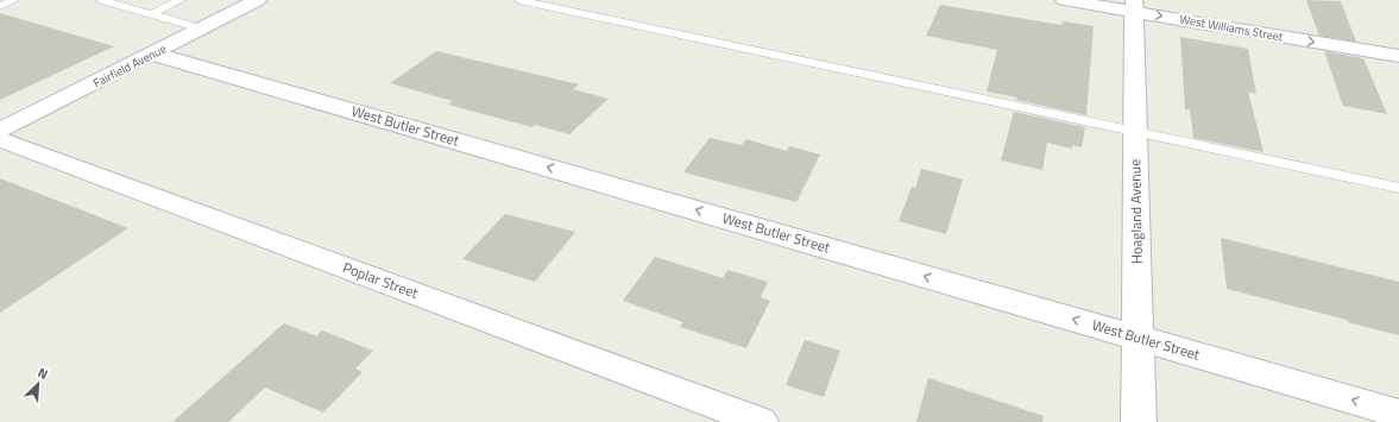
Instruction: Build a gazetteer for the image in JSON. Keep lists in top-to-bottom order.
{
  "streets": {
    "street": [
      "West Williams Street",
      "Fairfield Avenue",
      "West Butler Street",
      "Hoagland Avenue",
      "Poplar Street"
    ]
  },
  "crossings": [
    ["West Williams Street", "Hoagland Avenue"],
    ["Fairfield Avenue", "West Butler Street"],
    ["West Butler Street", "Hoagland Avenue"]
  ],
  "one_way": ["West Williams Street", "West Butler Street"],
  "north": "top right"
}
